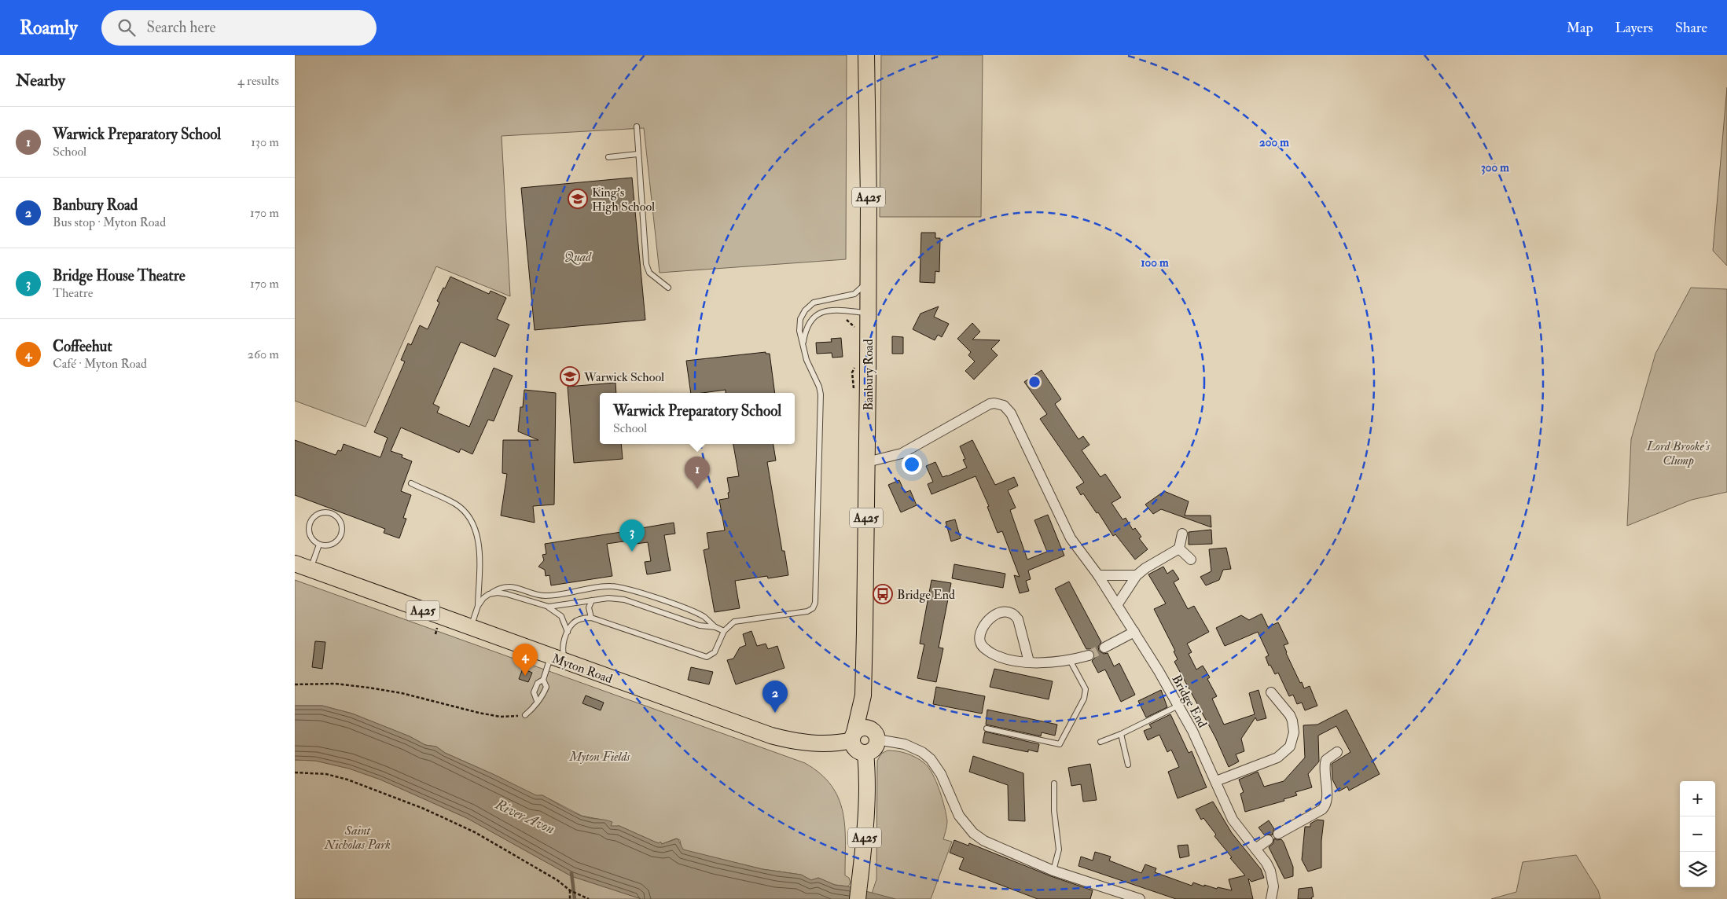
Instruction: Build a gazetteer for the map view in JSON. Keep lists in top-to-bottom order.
{
  "streets": {
    "main road": ["A425", "Banbury Road", "Myton Road"],
    "street": ["Bridge End"]
  },
  "crossings": [
    ["A425", "Banbury Road"],
    ["A425", "Myton Road"],
    ["Banbury Road", "Myton Road"],
    ["Banbury Road", "Bridge End"]
  ],
  "water": ["River Avon"],
  "parks": [
    "Quad",
    "Lord Brooke's Clump",
    "Myton Fields",
    "Saint Nicholas Park"
  ],
  "places": {
    "school or university": ["King's High School", "Warwick School"],
    "bus stop": ["Bridge End"]
  },
  "page": {
    "header": "Roamly",
    "search": "Search here",
    "nav": ["Map", "Layers", "Share"],
    "heading": ["Nearby", "4 results"],
    "list": [
      {
        "mark": "1",
        "name": "Warwick Preparatory School",
        "note": "School",
        "value": "130 m"
      },
      {
        "mark": "2",
        "name": "Banbury Road",
        "note": "Bus stop · Myton Road",
        "value": "170 m"
      },
      {
        "mark": "3",
        "name": "Bridge House Theatre",
        "note": "Theatre",
        "value": "170 m"
      },
      {
        "mark": "4",
        "name": "Coffeehut",
        "note": "Café · Myton Road",
        "value": "260 m"
      }
    ],
    "popup": ["Warwick Preparatory School", "School"],
    "pins": [
      "1",
      "3",
      "4",
      "2"
    ],
    "map_buttons": ["+", "−"]
  },
  "rings": ["200 m", "300 m", "100 m"]
}
